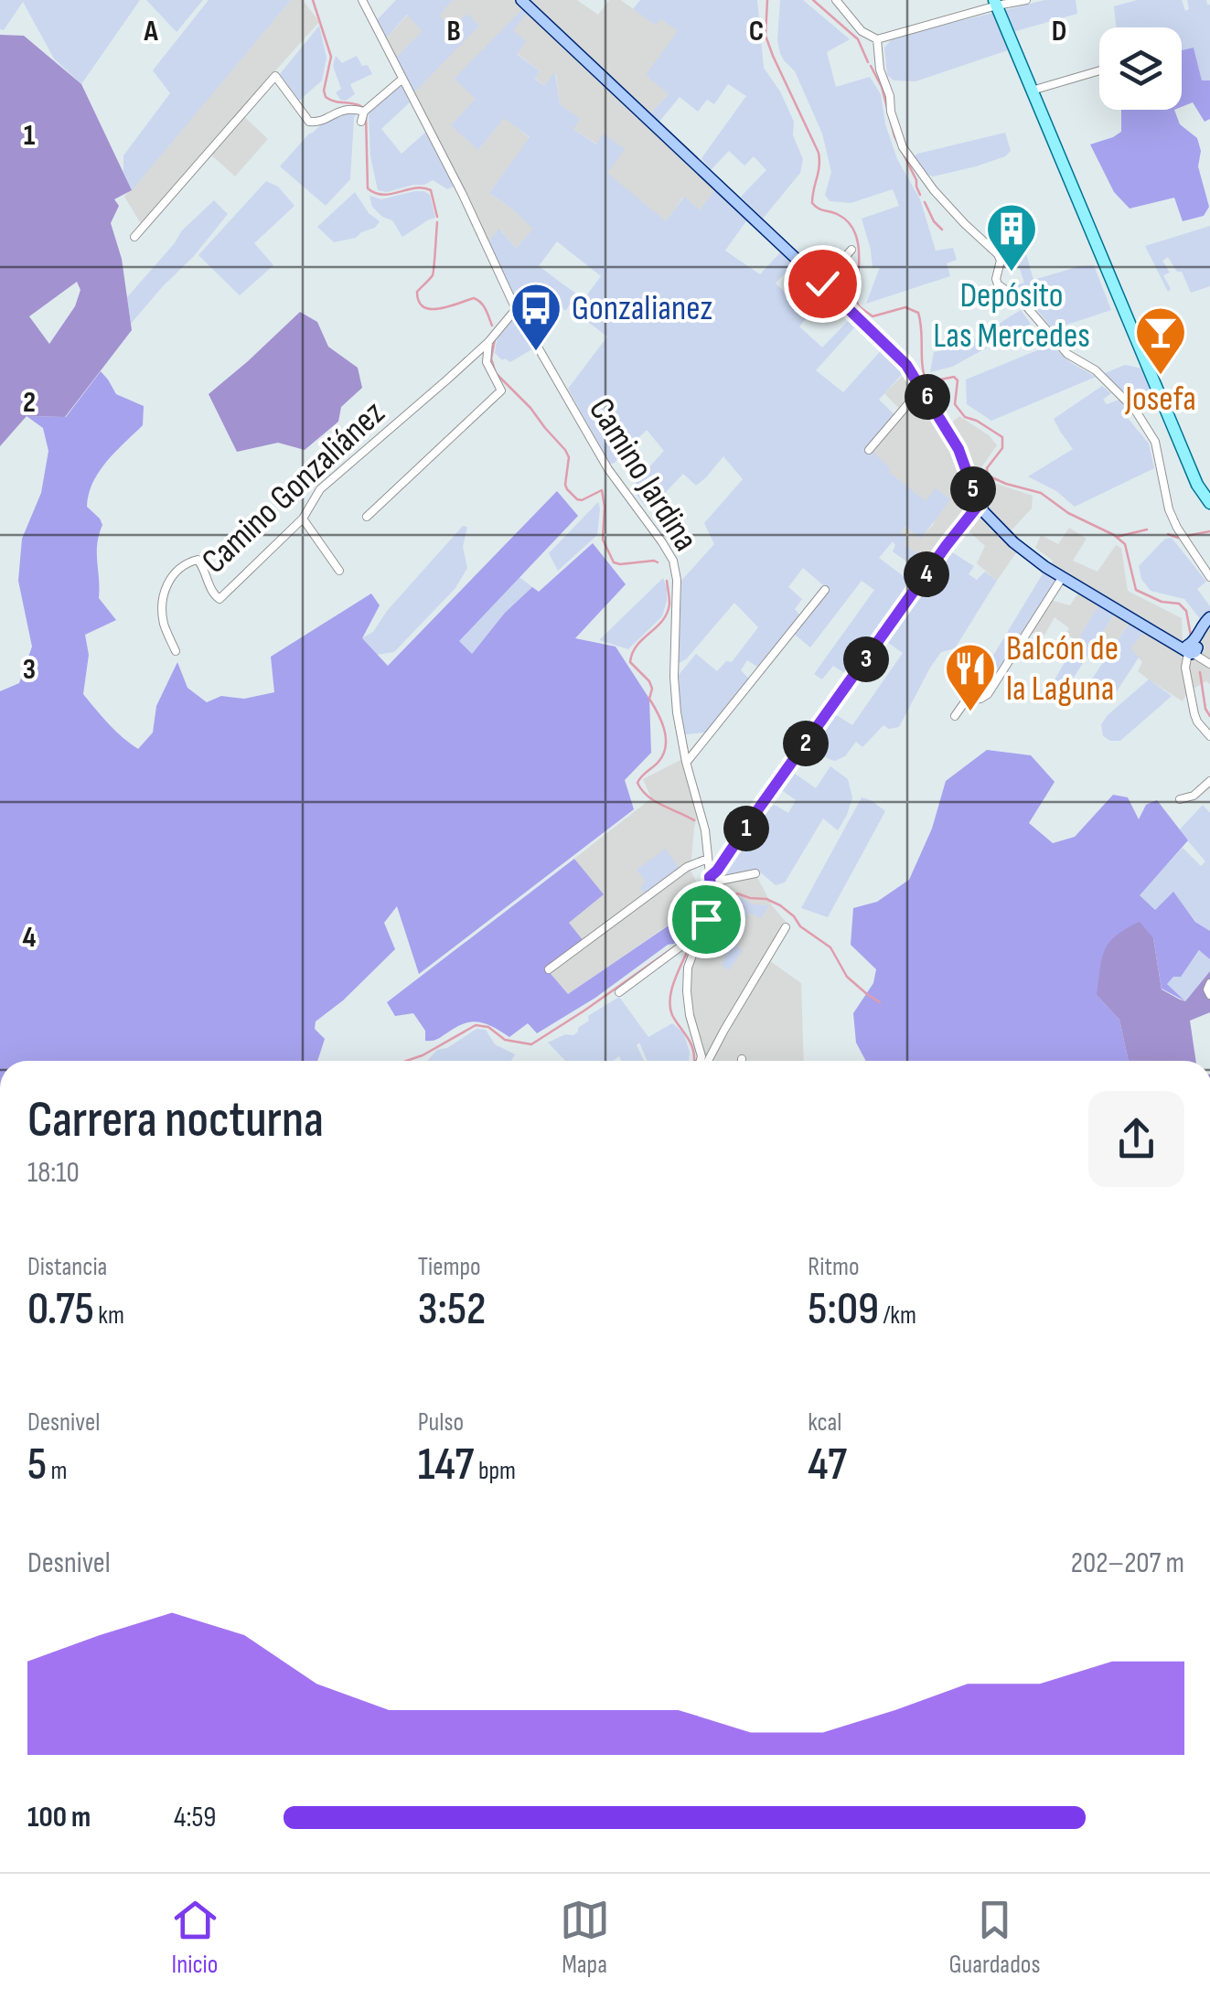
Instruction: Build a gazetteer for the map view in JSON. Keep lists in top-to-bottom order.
{
  "streets": {
    "street": ["Camino Jardina", "Camino Gonzaliánez"]
  },
  "crossings": [
    ["Camino Jardina", "Camino Gonzaliánez"]
  ],
  "places": {
    "building": ["Depósito Las Mercedes"],
    "bus stop": ["Gonzalianez"],
    "bar": ["Josefa"],
    "restaurant": ["Balcón de la Laguna"]
  },
  "page": {
    "pins": [
      "6",
      "5",
      "4",
      "3",
      "2",
      "1"
    ],
    "heading": ["Carrera nocturna", "18:10"],
    "stats": [
      ["Distancia", "0.75 km"],
      ["Tiempo", "3:52"],
      ["Ritmo", "5:09 /km"],
      ["Desnivel", "5 m"],
      ["Pulso", "147 bpm"],
      ["kcal", "47"]
    ],
    "chart": ["Desnivel", "202–207 m"],
    "list": [
      {
        "name": "100 m",
        "note": "4:59"
      }
    ],
    "tabs": ["Inicio", "Mapa", "Guardados"]
  },
  "grid": {
    "columns": [
      "A",
      "B",
      "C",
      "D"
    ],
    "rows": [
      "1",
      "2",
      "3",
      "4"
    ]
  }
}
